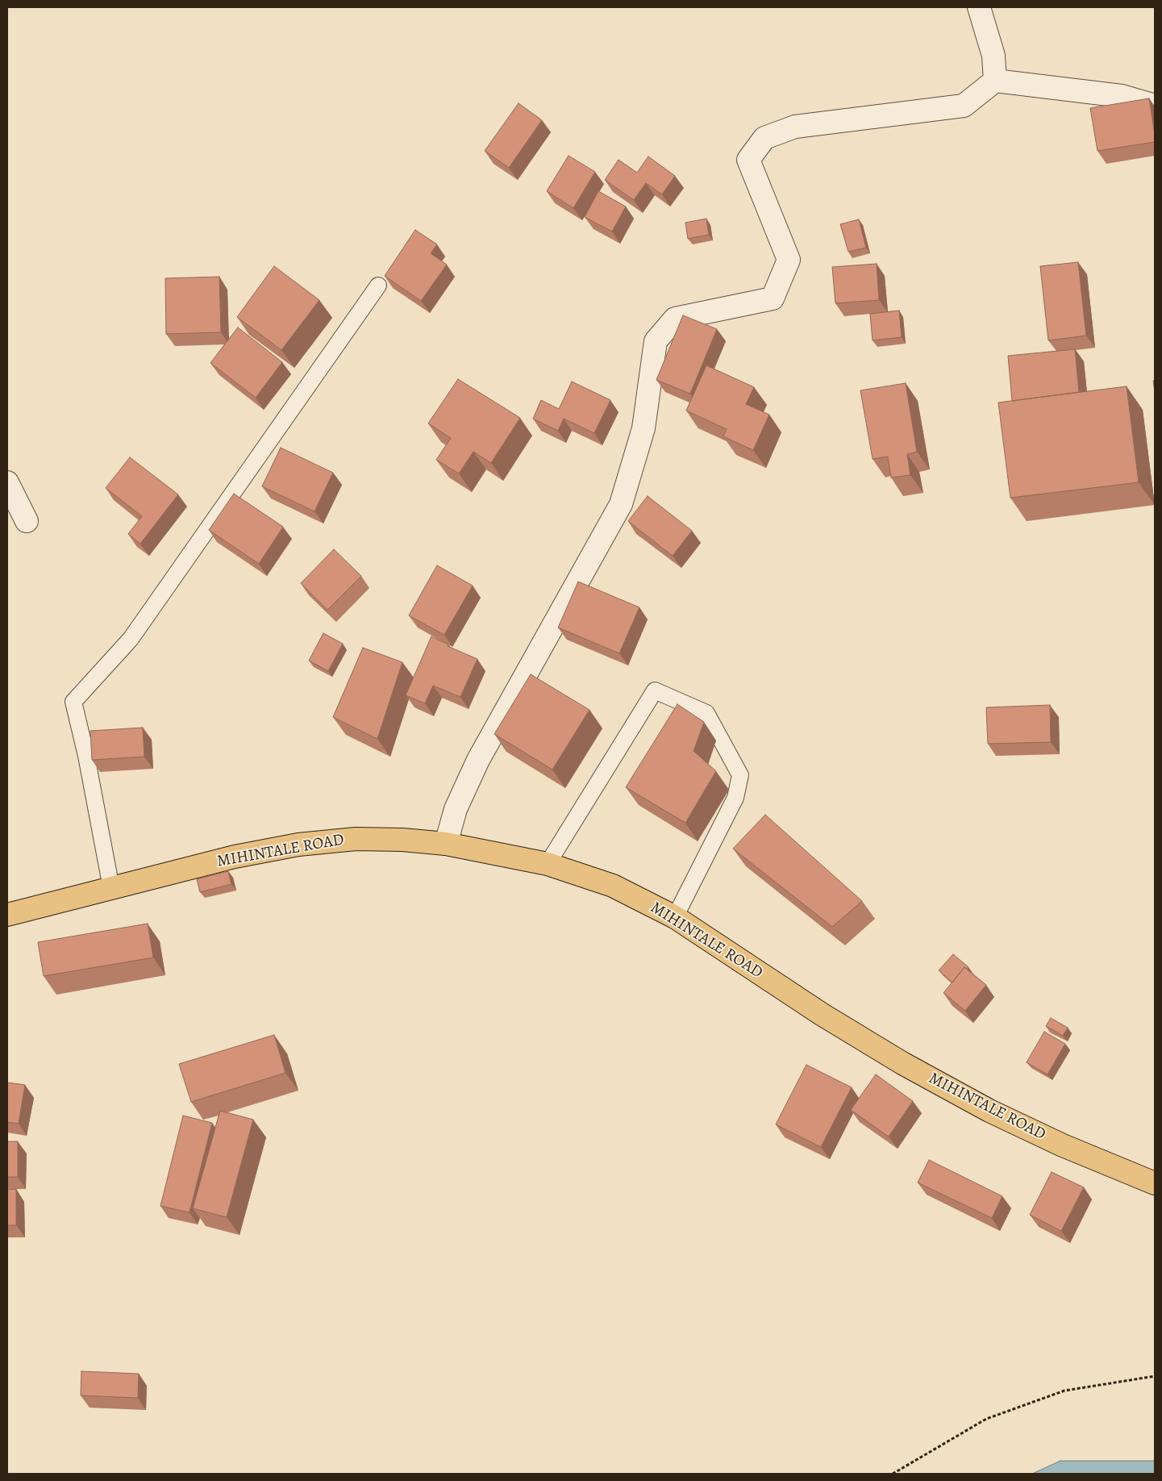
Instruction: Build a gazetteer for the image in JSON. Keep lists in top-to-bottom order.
{
  "streets": {
    "highway": ["MIHINTALE ROAD"]
  }
}
